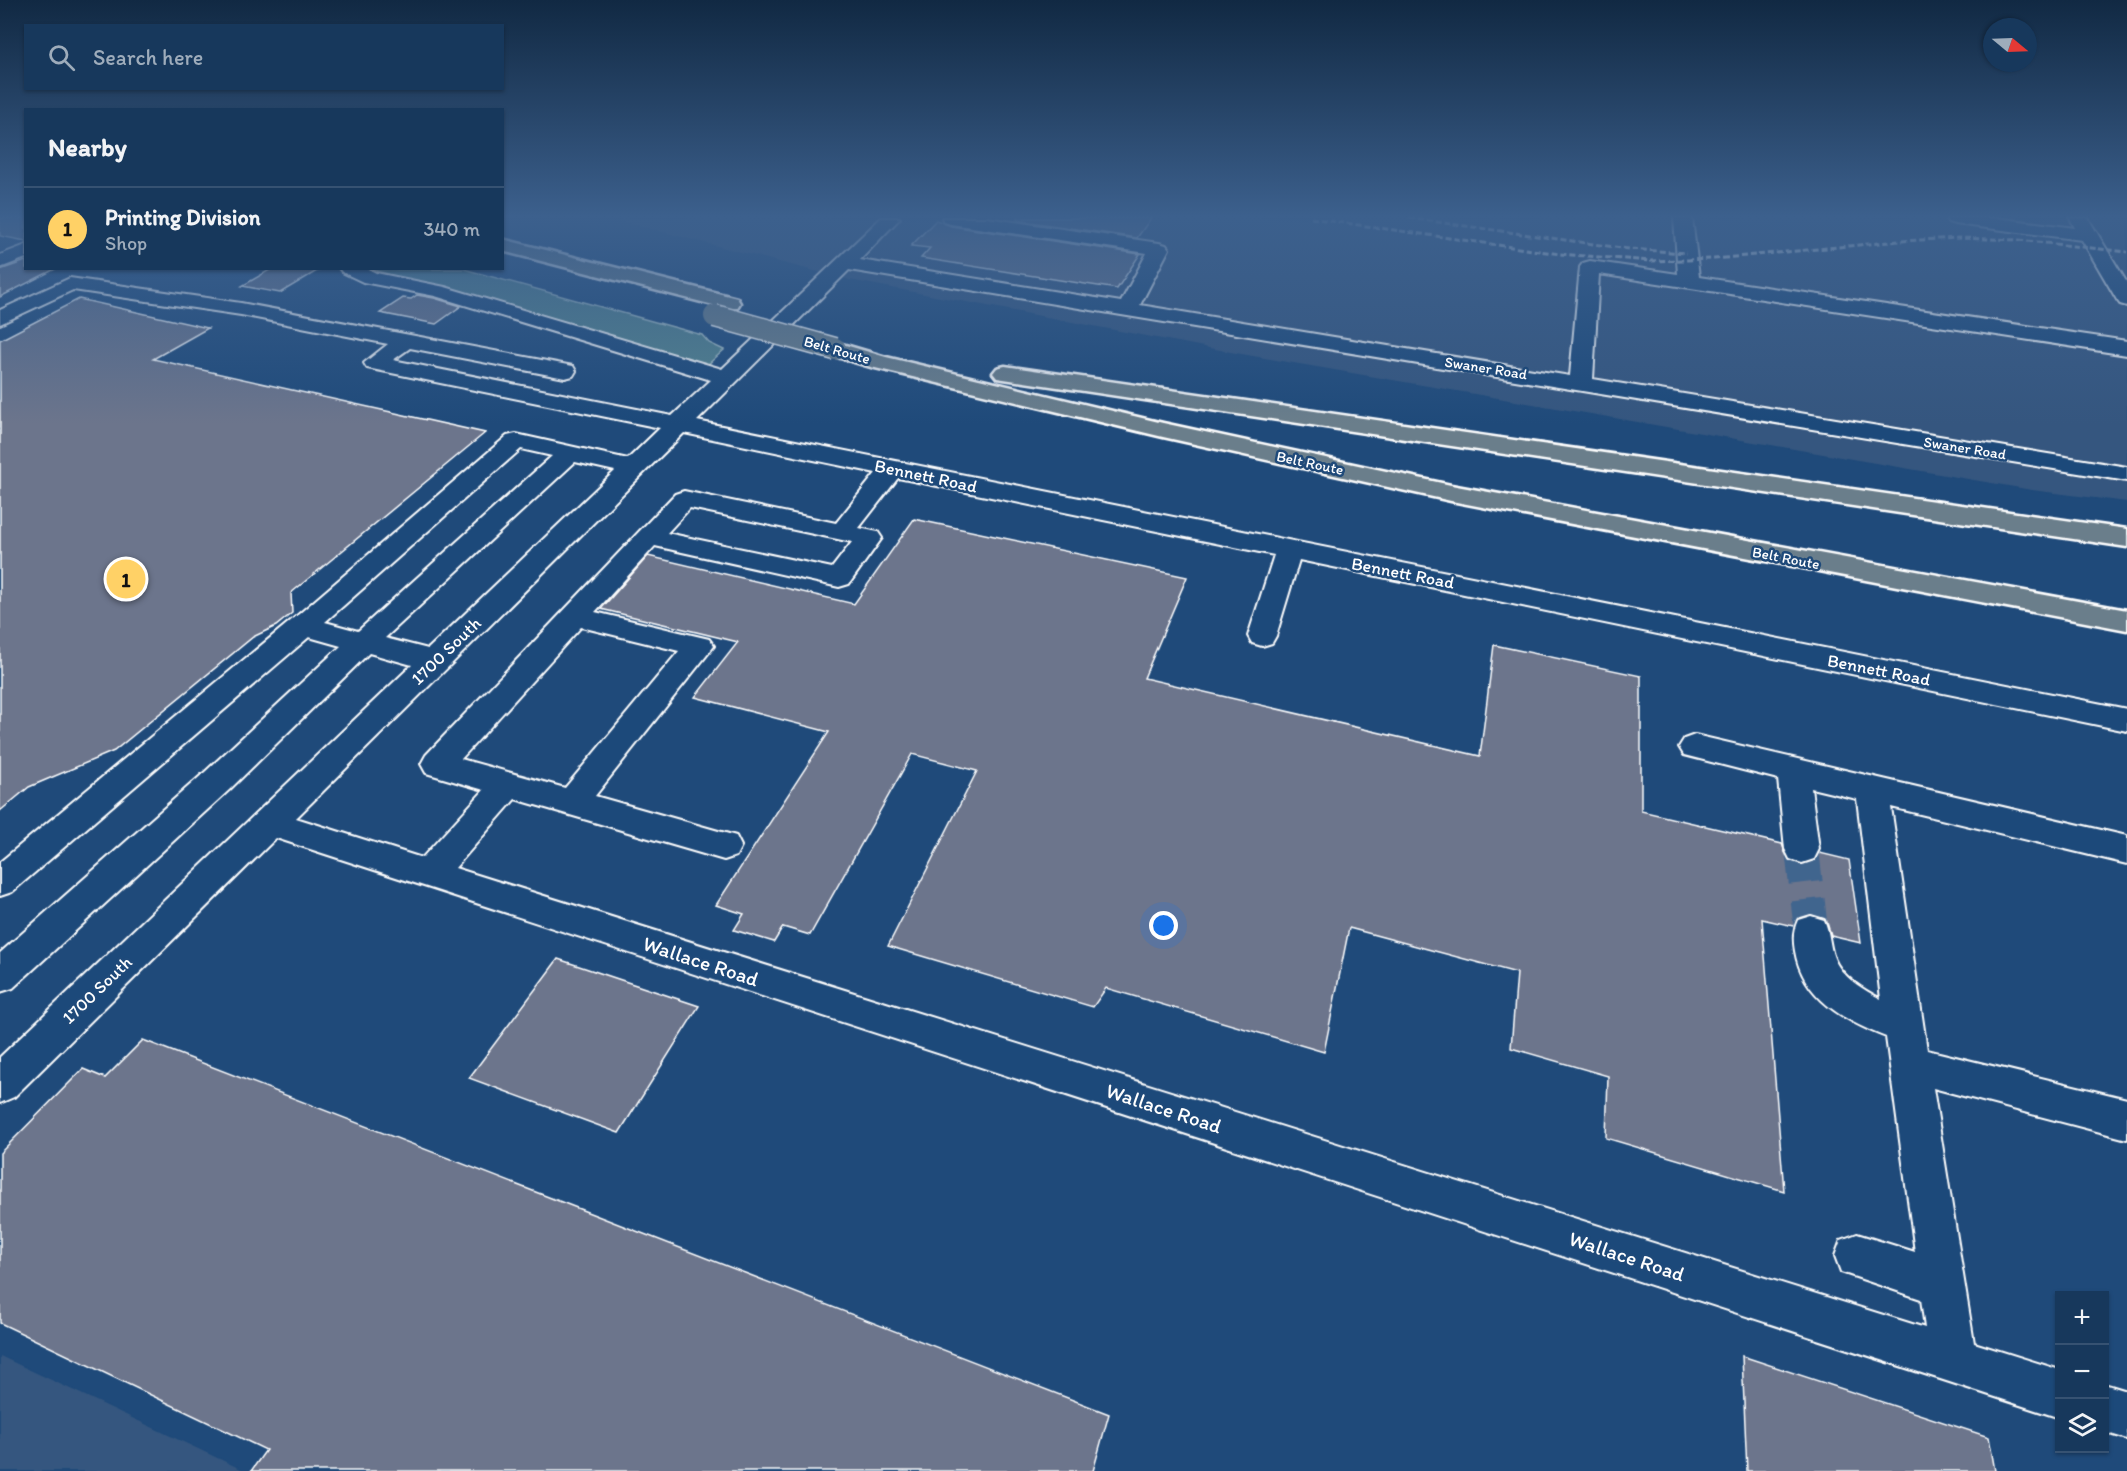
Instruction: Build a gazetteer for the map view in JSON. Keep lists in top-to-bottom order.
{
  "streets": {
    "highway": ["Belt Route"],
    "street": [
      "Swaner Road",
      "Bennett Road",
      "1700 South",
      "Wallace Road"
    ]
  },
  "crossings": [
    ["Bennett Road", "1700 South"],
    ["1700 South", "Wallace Road"]
  ],
  "north": "right",
  "page": {
    "search": "Search here",
    "heading": "Nearby",
    "list": [
      {
        "mark": "1",
        "name": "Printing Division",
        "note": "Shop",
        "value": "340 m"
      }
    ],
    "pins": "1",
    "map_buttons": ["+", "−"]
  }
}
